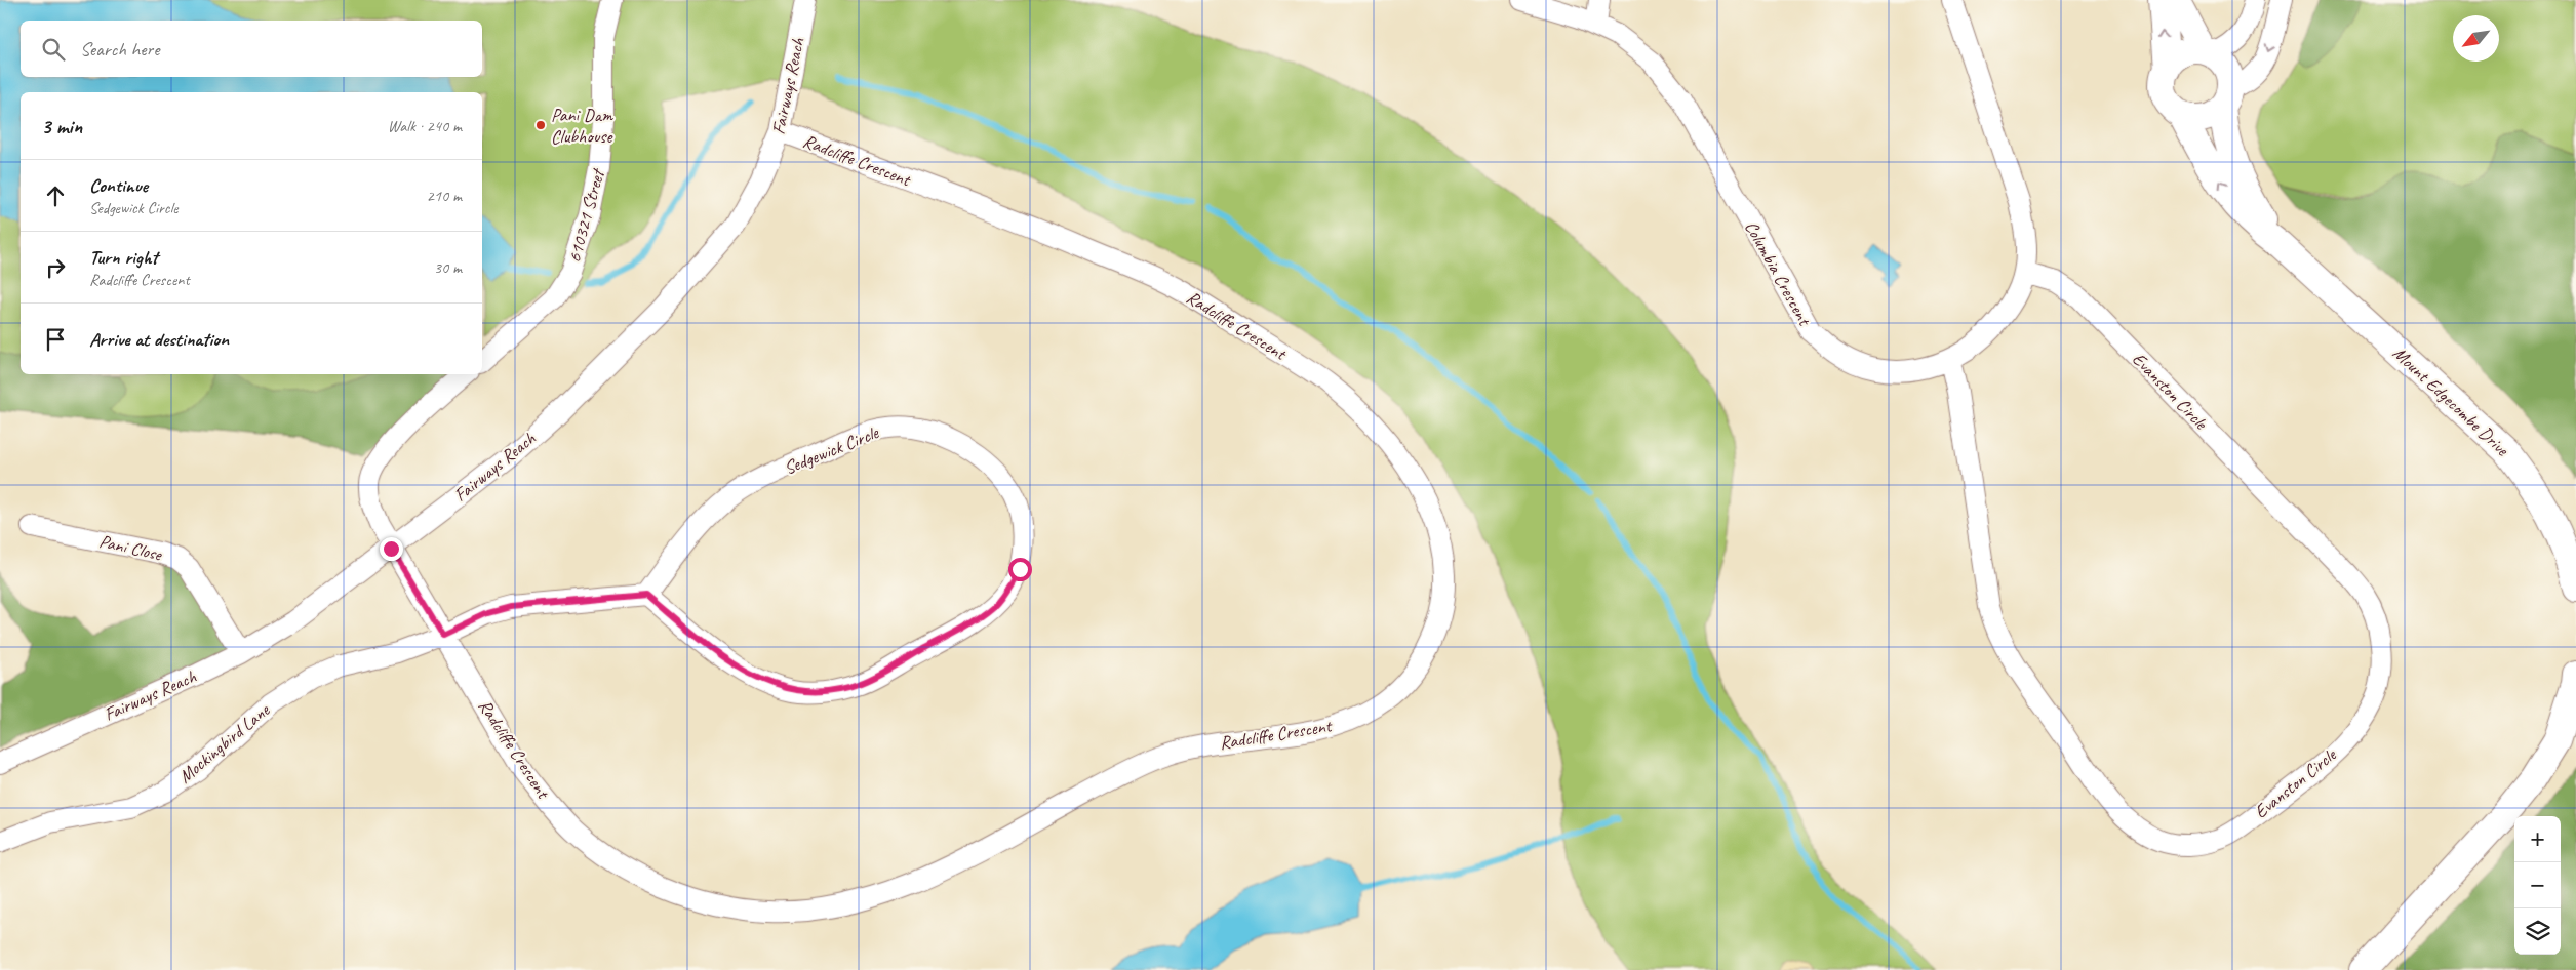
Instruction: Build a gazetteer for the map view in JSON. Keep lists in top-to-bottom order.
{
  "streets": {
    "street": [
      "Fairways Reach",
      "Radcliffe Crescent",
      "610321 Street",
      "Columbia Crescent",
      "Evanston Circle",
      "Mount Edgecombe Drive",
      "Sedgewick Circle",
      "Pani Close",
      "Mockingbird Lane"
    ]
  },
  "crossings": [
    ["Fairways Reach", "Radcliffe Crescent"],
    ["Fairways Reach", "Pani Close"],
    ["Radcliffe Crescent", "Mockingbird Lane"],
    ["Columbia Crescent", "Evanston Circle"]
  ],
  "places": ["Pani Dam Clubhouse"],
  "north": "bottom left",
  "page": {
    "search": "Search here",
    "heading": ["3 min", "Walk · 240 m"],
    "list": [
      ["Continue", "Sedgewick Circle", "210 m"],
      ["Turn right", "Radcliffe Crescent", "30 m"],
      "Arrive at destination"
    ],
    "map_buttons": ["+", "−"]
  }
}
